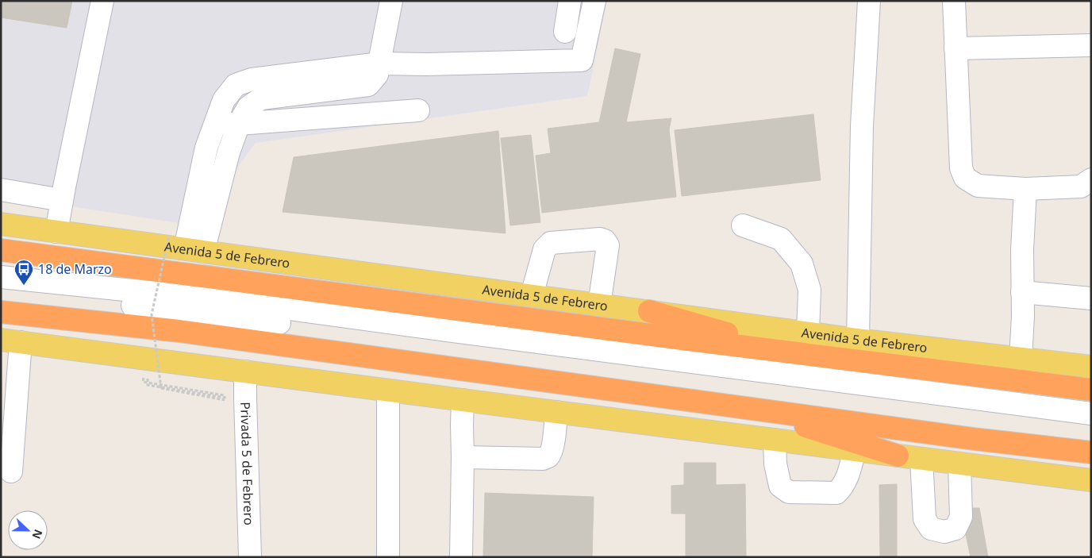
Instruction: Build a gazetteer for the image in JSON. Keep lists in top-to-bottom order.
{
  "streets": {
    "highway": ["Avenida 5 de Febrero"],
    "street": ["Privada 5 de Febrero"]
  },
  "places": {
    "bus stop": ["18 de Marzo"]
  },
  "north": "right"
}
